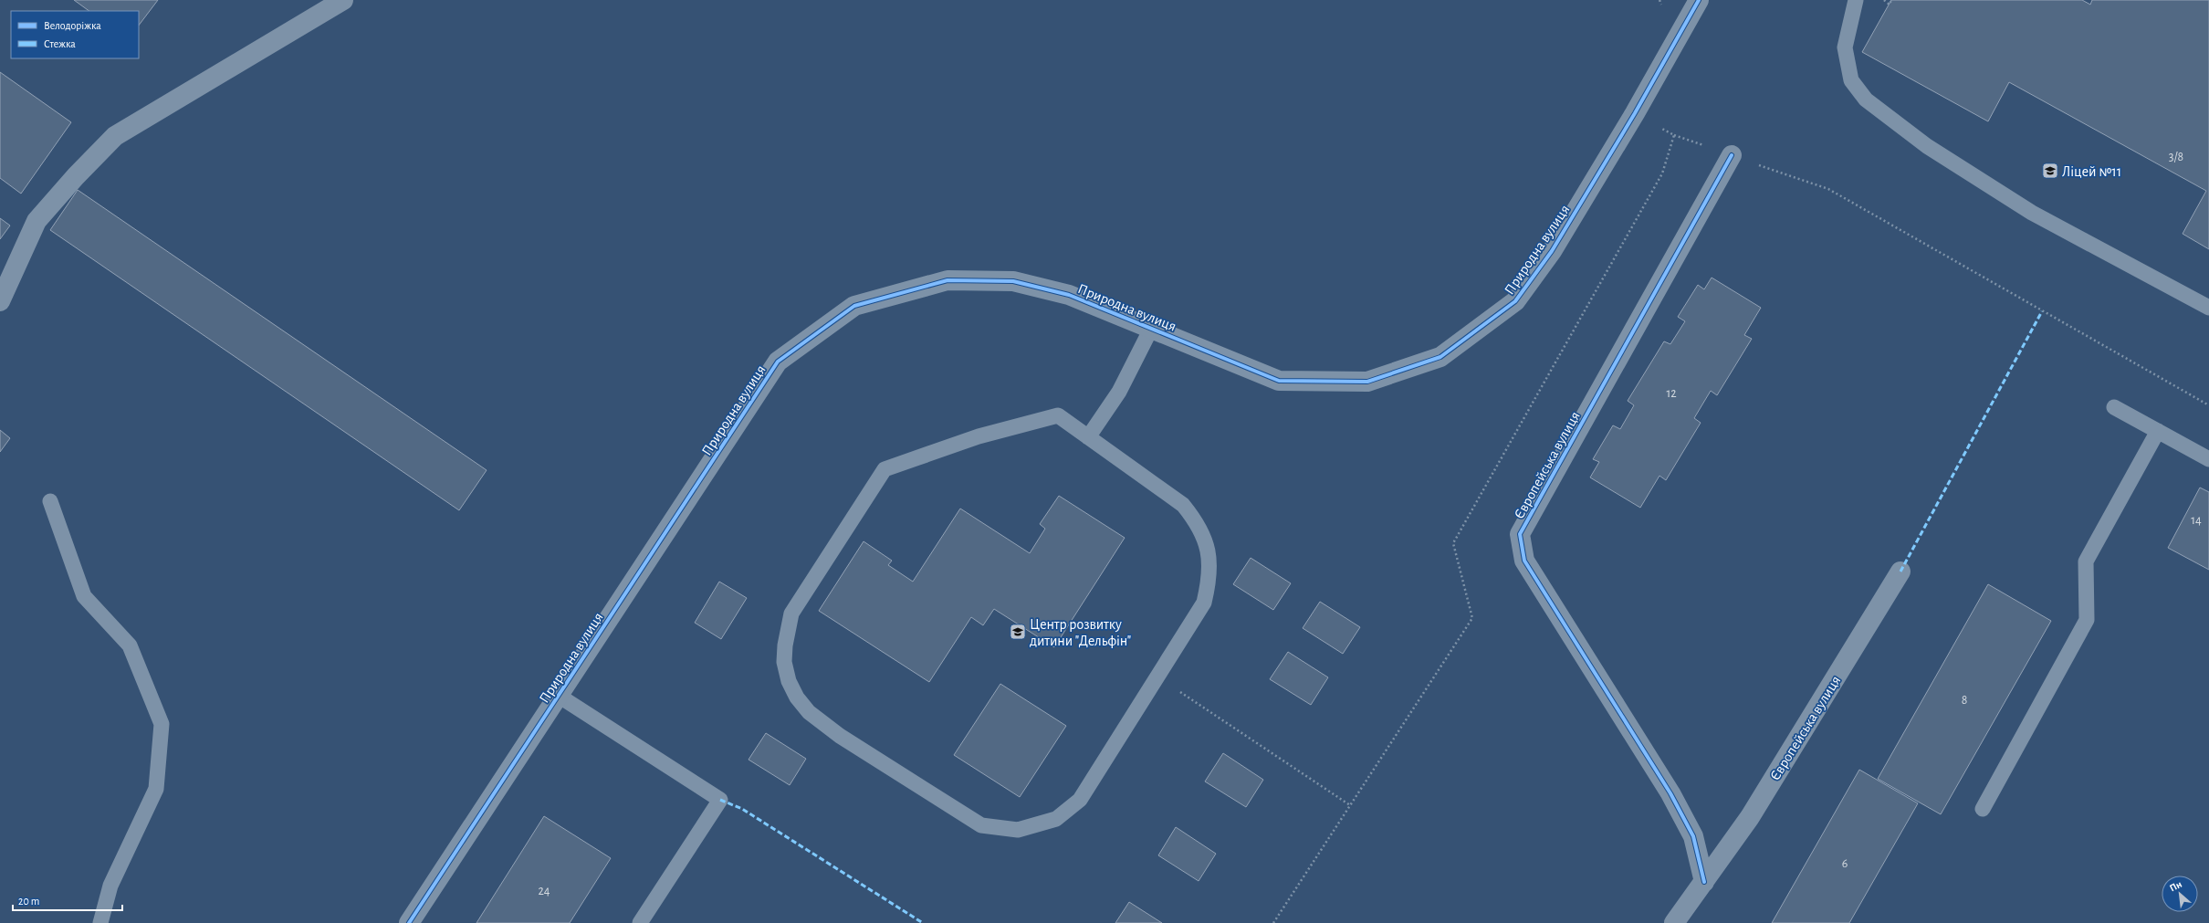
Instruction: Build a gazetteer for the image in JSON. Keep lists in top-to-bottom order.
{
  "streets": {
    "street": ["Природна вулиця", "Європейська вулиця"]
  },
  "places": {
    "school or university": ["Ліцей №11", "Центр розвитку дитини \"Дельфін\""]
  },
  "house_numbers": [
    "3/8",
    "12",
    "14",
    "8",
    "6",
    "24"
  ],
  "legend": ["Велодоріжка", "Стежка"],
  "scale_bar": "20 m",
  "north": "top left"
}
